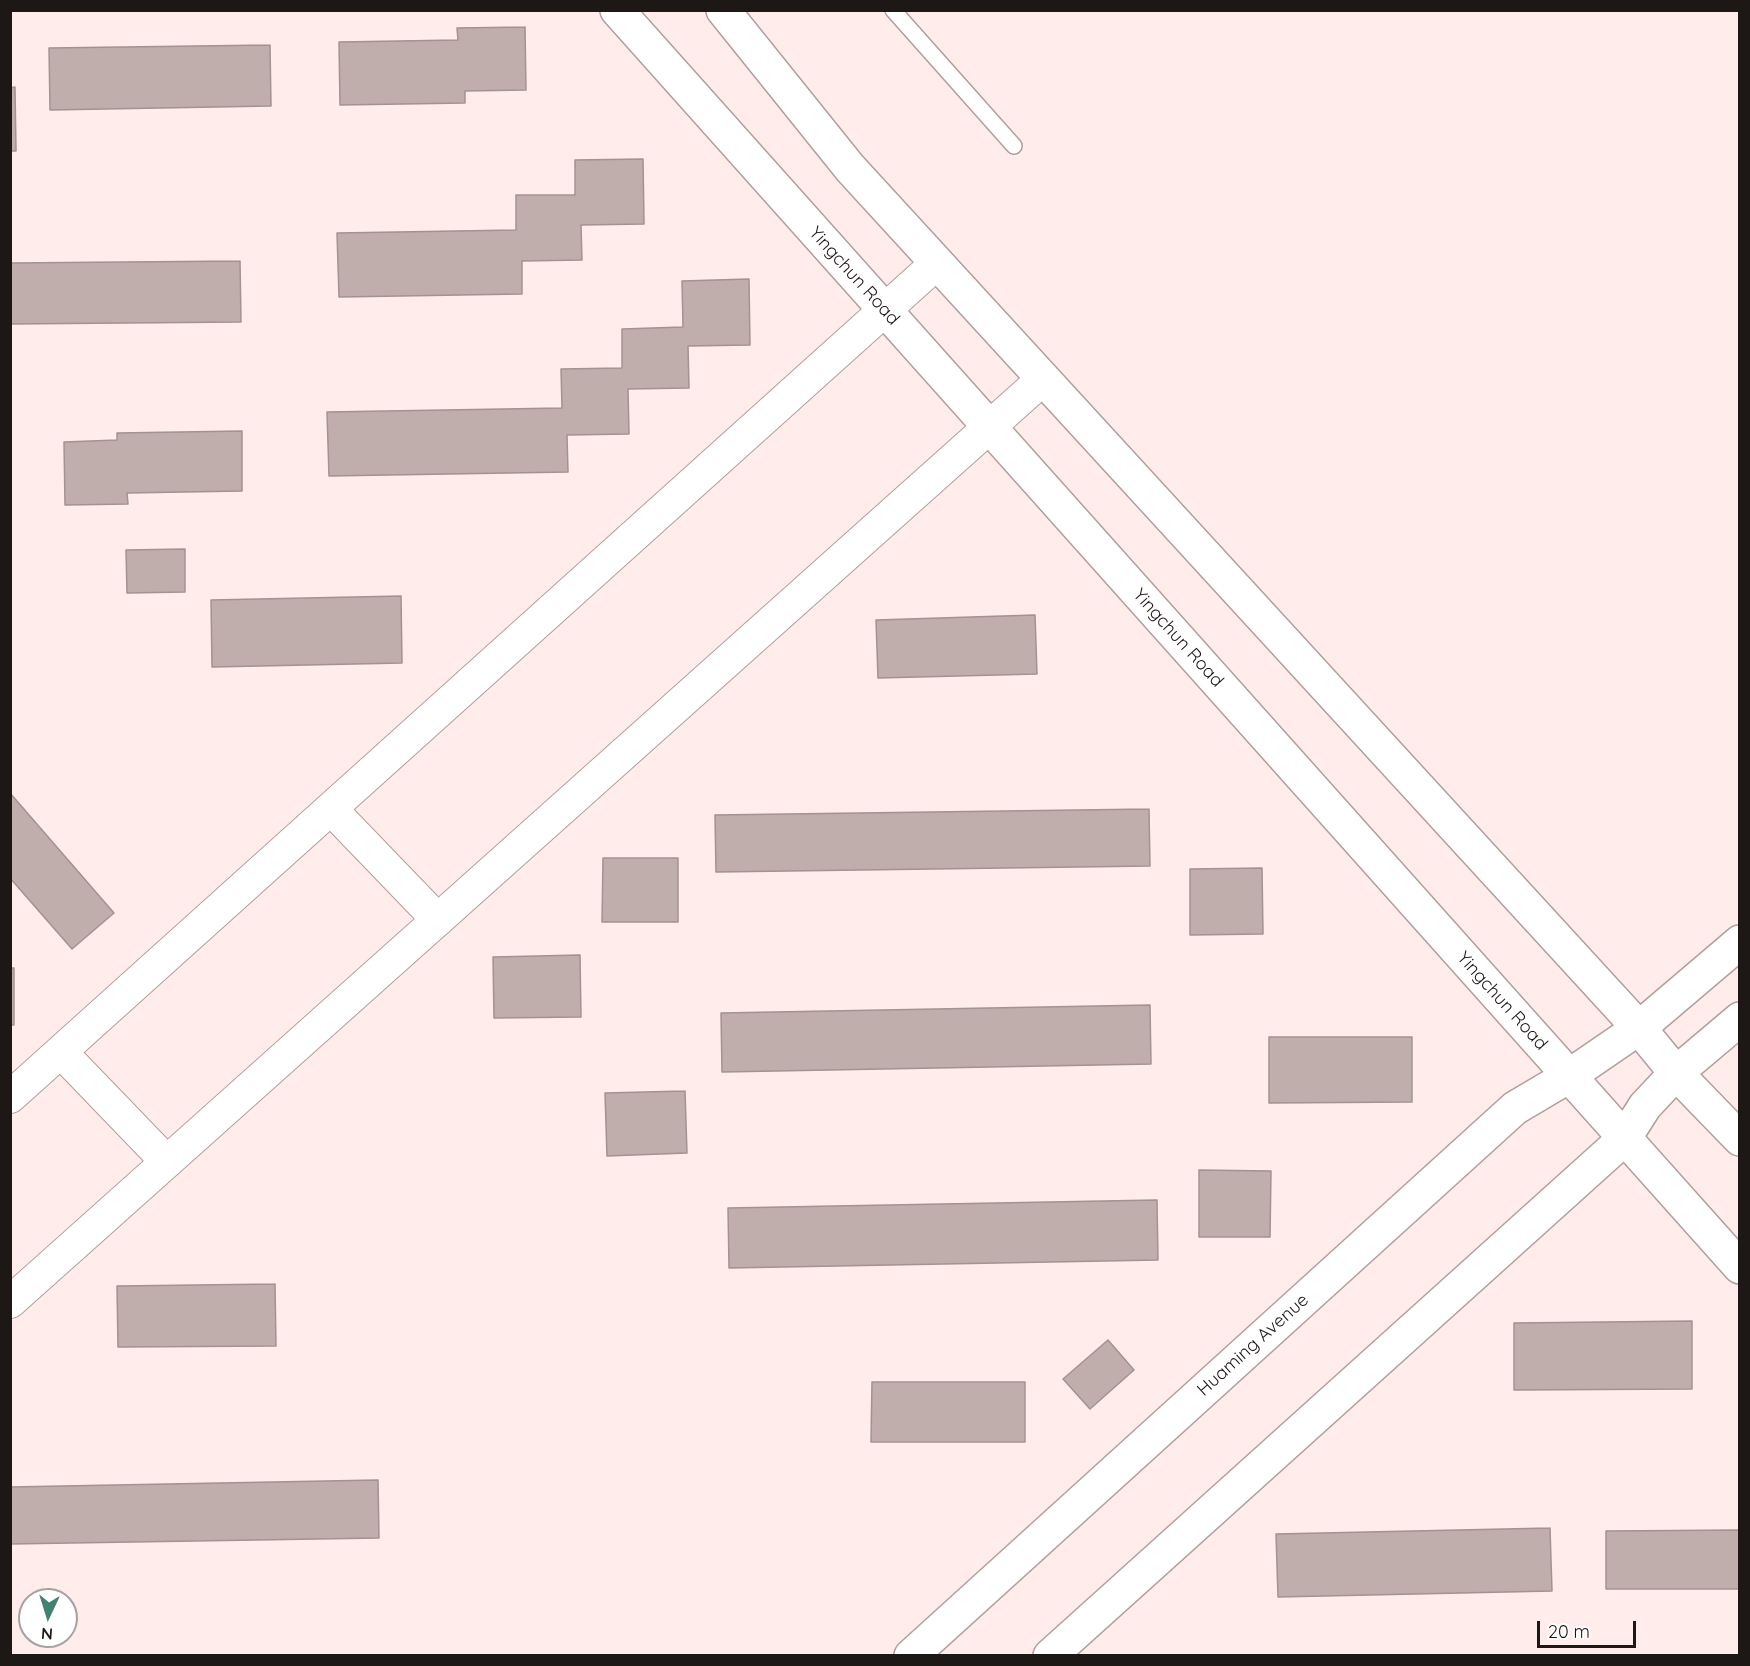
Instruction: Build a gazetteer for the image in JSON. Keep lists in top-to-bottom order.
{
  "streets": {
    "main road": ["Yingchun Road", "Huaming Avenue"]
  },
  "crossings": [
    ["Yingchun Road", "Huaming Avenue"]
  ],
  "scale_bar": "20 m",
  "north": "bottom"
}
